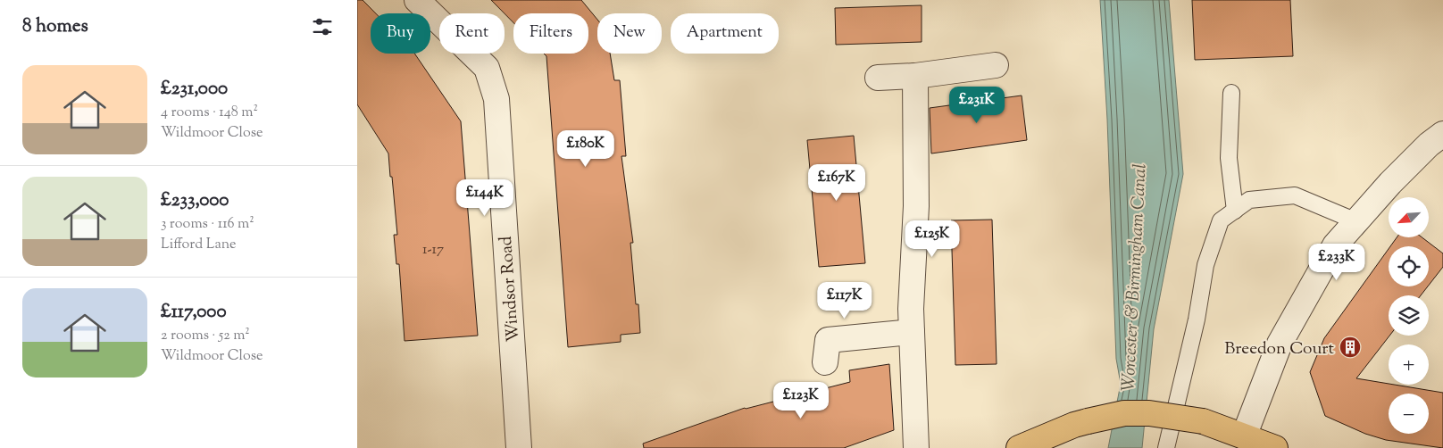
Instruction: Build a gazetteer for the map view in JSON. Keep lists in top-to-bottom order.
{
  "streets": {
    "street": ["Windsor Road"]
  },
  "water": ["Worcester & Birmingham Canal"],
  "places": {
    "building": ["Breedon Court"]
  },
  "house_numbers": ["1-17"],
  "north": "bottom left",
  "page": {
    "heading": "8 homes",
    "chip": [
      "Buy",
      "Rent",
      "Filters",
      "New",
      "Apartment"
    ],
    "list": [
      {
        "name": "£231,000",
        "note": "4 rooms · 148 m² · Wildmoor Close"
      },
      {
        "name": "£233,000",
        "note": "3 rooms · 116 m² · Lifford Lane"
      },
      {
        "name": "£117,000",
        "note": "2 rooms · 52 m² · Wildmoor Close"
      }
    ],
    "price": [
      "£231K",
      "£180K",
      "£167K",
      "£144K",
      "£125K",
      "£233K",
      "£117K",
      "£123K"
    ],
    "map_buttons": ["+", "−"]
  }
}
